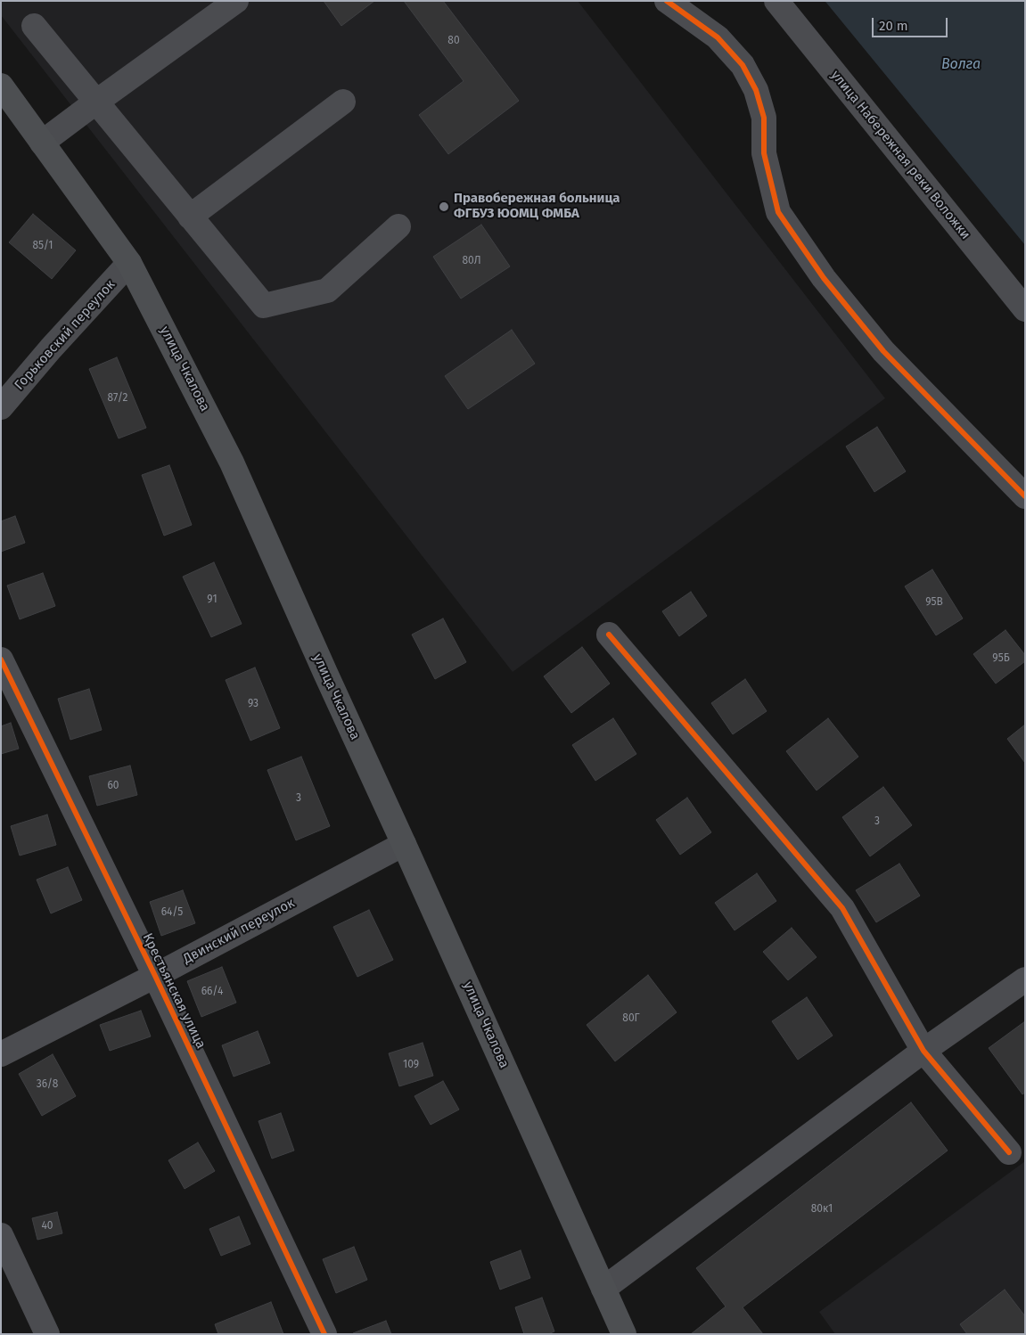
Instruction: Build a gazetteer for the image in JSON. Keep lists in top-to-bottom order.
{
  "streets": {
    "main road": ["улица Чкалова"],
    "street": [
      "улица Набережная реки Воложки",
      "Горьковский переулок",
      "Двинский переулок",
      "Крестьянская улица"
    ]
  },
  "crossings": [
    ["Горьковский переулок", "улица Чкалова"],
    ["улица Чкалова", "Двинский переулок"],
    ["Двинский переулок", "Крестьянская улица"]
  ],
  "water": ["Волга"],
  "places": ["Правобережная больница ФГБУЗ ЮОМЦ ФМБА"],
  "house_numbers": [
    "80",
    "85/1",
    "80Л",
    "87/2",
    "91",
    "95В",
    "95Б",
    "93",
    "60",
    "3",
    "3",
    "64/5",
    "66/4",
    "80Г",
    "109",
    "36/8",
    "80к1",
    "40"
  ],
  "scale_bar": "20 m"
}
